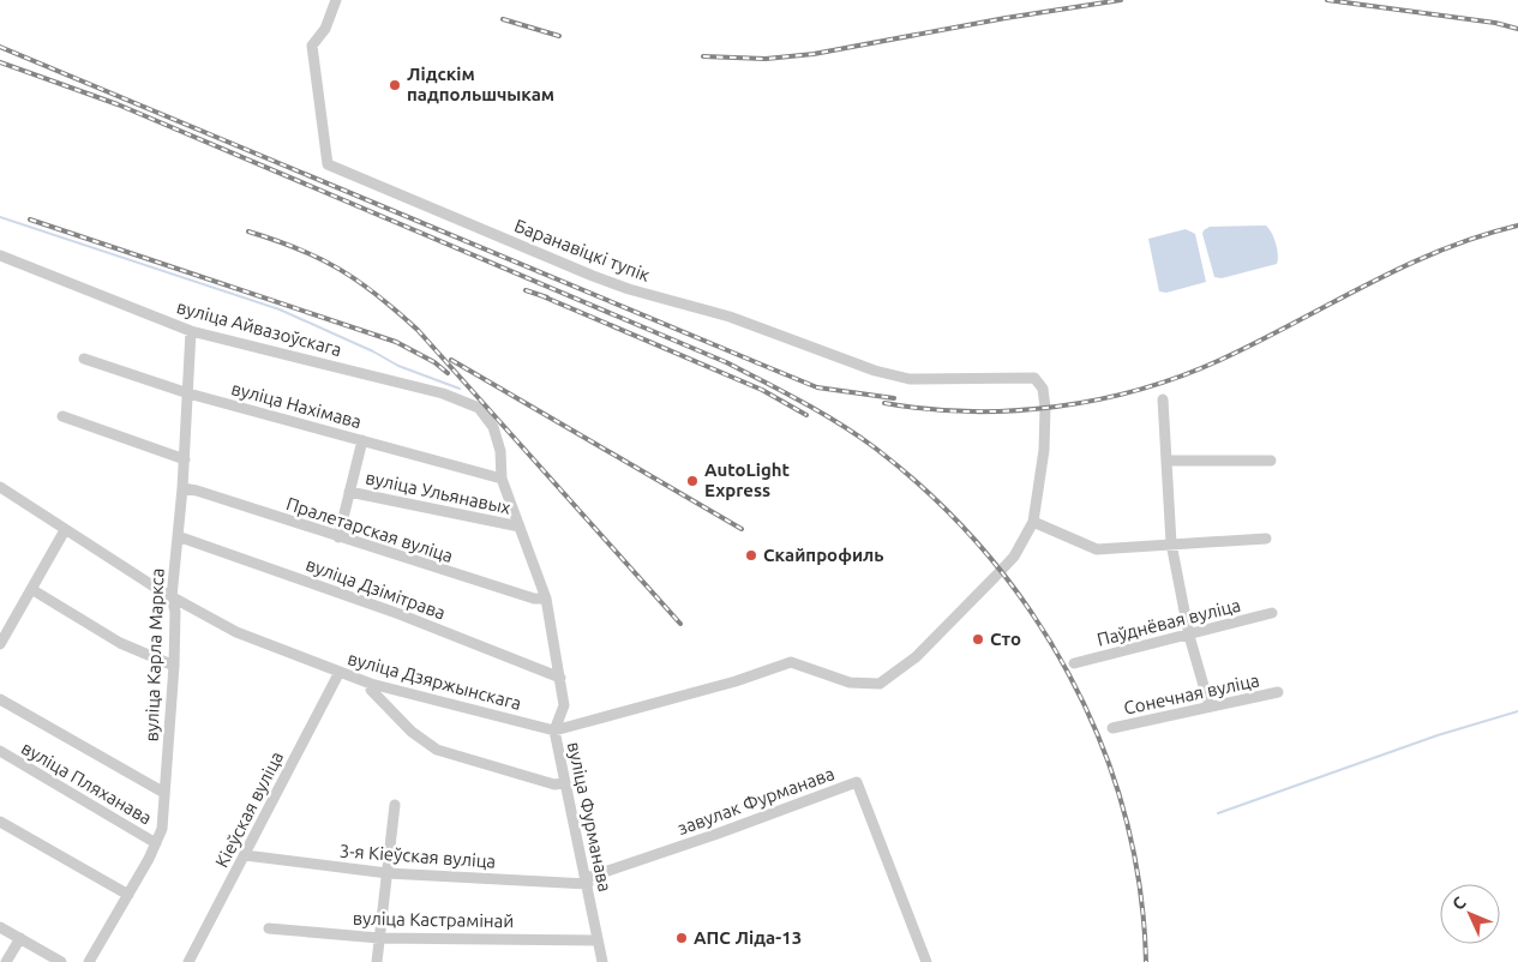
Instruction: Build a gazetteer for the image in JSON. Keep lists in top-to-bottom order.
{
  "streets": {
    "street": [
      "Баранавіцкі тупік",
      "вуліца Айвазоўскага",
      "вуліца Нахімава",
      "вуліца Ульянавых",
      "Пралетарская вуліца",
      "вуліца Дзімітрава",
      "Паўднёвая вуліца",
      "вуліца Карла Маркса",
      "вуліца Дзяржынскага",
      "Сонечная вуліца",
      "вуліца Пляханава",
      "завулак Фурманава",
      "Кіеўская вуліца",
      "вуліца Фурманава",
      "3-я Кіеўская вуліца",
      "вуліца Кастрамінай"
    ]
  },
  "crossings": [
    ["Баранавіцкі тупік", "вуліца Дзяржынскага"],
    ["вуліца Айвазоўскага", "вуліца Карла Маркса"],
    ["вуліца Айвазоўскага", "вуліца Фурманава"],
    ["вуліца Нахімава", "вуліца Карла Маркса"],
    ["вуліца Нахімава", "вуліца Фурманава"],
    ["вуліца Ульянавых", "вуліца Фурманава"],
    ["Пралетарская вуліца", "вуліца Карла Маркса"],
    ["Пралетарская вуліца", "вуліца Фурманава"],
    ["вуліца Дзімітрава", "вуліца Карла Маркса"],
    ["вуліца Дзімітрава", "вуліца Фурманава"],
    ["вуліца Карла Маркса", "вуліца Дзяржынскага"],
    ["вуліца Карла Маркса", "вуліца Пляханава"],
    ["вуліца Дзяржынскага", "Кіеўская вуліца"],
    ["вуліца Дзяржынскага", "вуліца Фурманава"],
    ["завулак Фурманава", "вуліца Фурманава"],
    ["завулак Фурманава", "3-я Кіеўская вуліца"],
    ["Кіеўская вуліца", "3-я Кіеўская вуліца"],
    ["вуліца Фурманава", "3-я Кіеўская вуліца"],
    ["вуліца Фурманава", "вуліца Кастрамінай"]
  ],
  "places": [
    "Лідскім падпольшчыкам",
    "AutoLight Express",
    "Скайпрофиль",
    "Сто",
    "АПС Ліда-13"
  ],
  "north": "top left"
}
